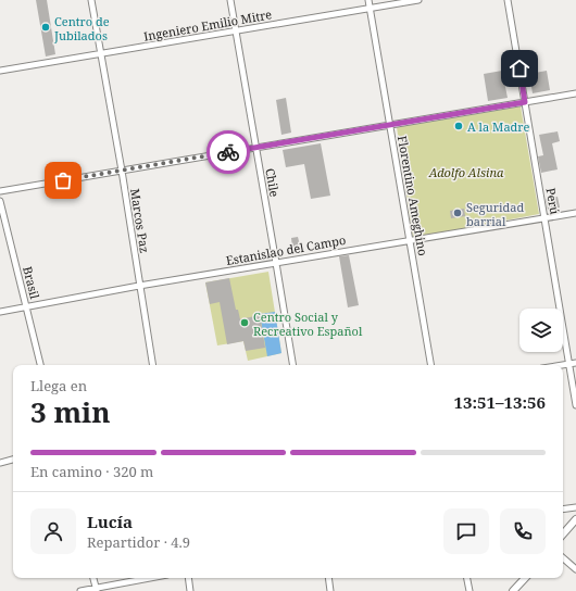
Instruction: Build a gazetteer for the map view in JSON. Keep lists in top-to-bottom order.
{
  "streets": {
    "street": [
      "Ingeniero Emilio Mitre",
      "Chile",
      "Florentino Ameghino",
      "Perú",
      "Marcos Paz",
      "Estanislao del Campo",
      "Brasil"
    ]
  },
  "crossings": [
    ["Ingeniero Emilio Mitre", "Chile"],
    ["Ingeniero Emilio Mitre", "Florentino Ameghino"],
    ["Ingeniero Emilio Mitre", "Marcos Paz"],
    ["Chile", "Estanislao del Campo"],
    ["Florentino Ameghino", "Estanislao del Campo"],
    ["Perú", "Estanislao del Campo"],
    ["Marcos Paz", "Estanislao del Campo"],
    ["Estanislao del Campo", "Brasil"]
  ],
  "parks": ["Adolfo Alsina"],
  "places": [
    "Centro de Jubilados",
    "A la Madre",
    "Seguridad barrial",
    "Centro Social y Recreativo Español"
  ],
  "page": {
    "heading": ["3 min", "Llega en", "13:51–13:56"],
    "panel": ["Lucía", "Repartidor · 4.9"],
    "bar": "En camino · 320 m"
  }
}
